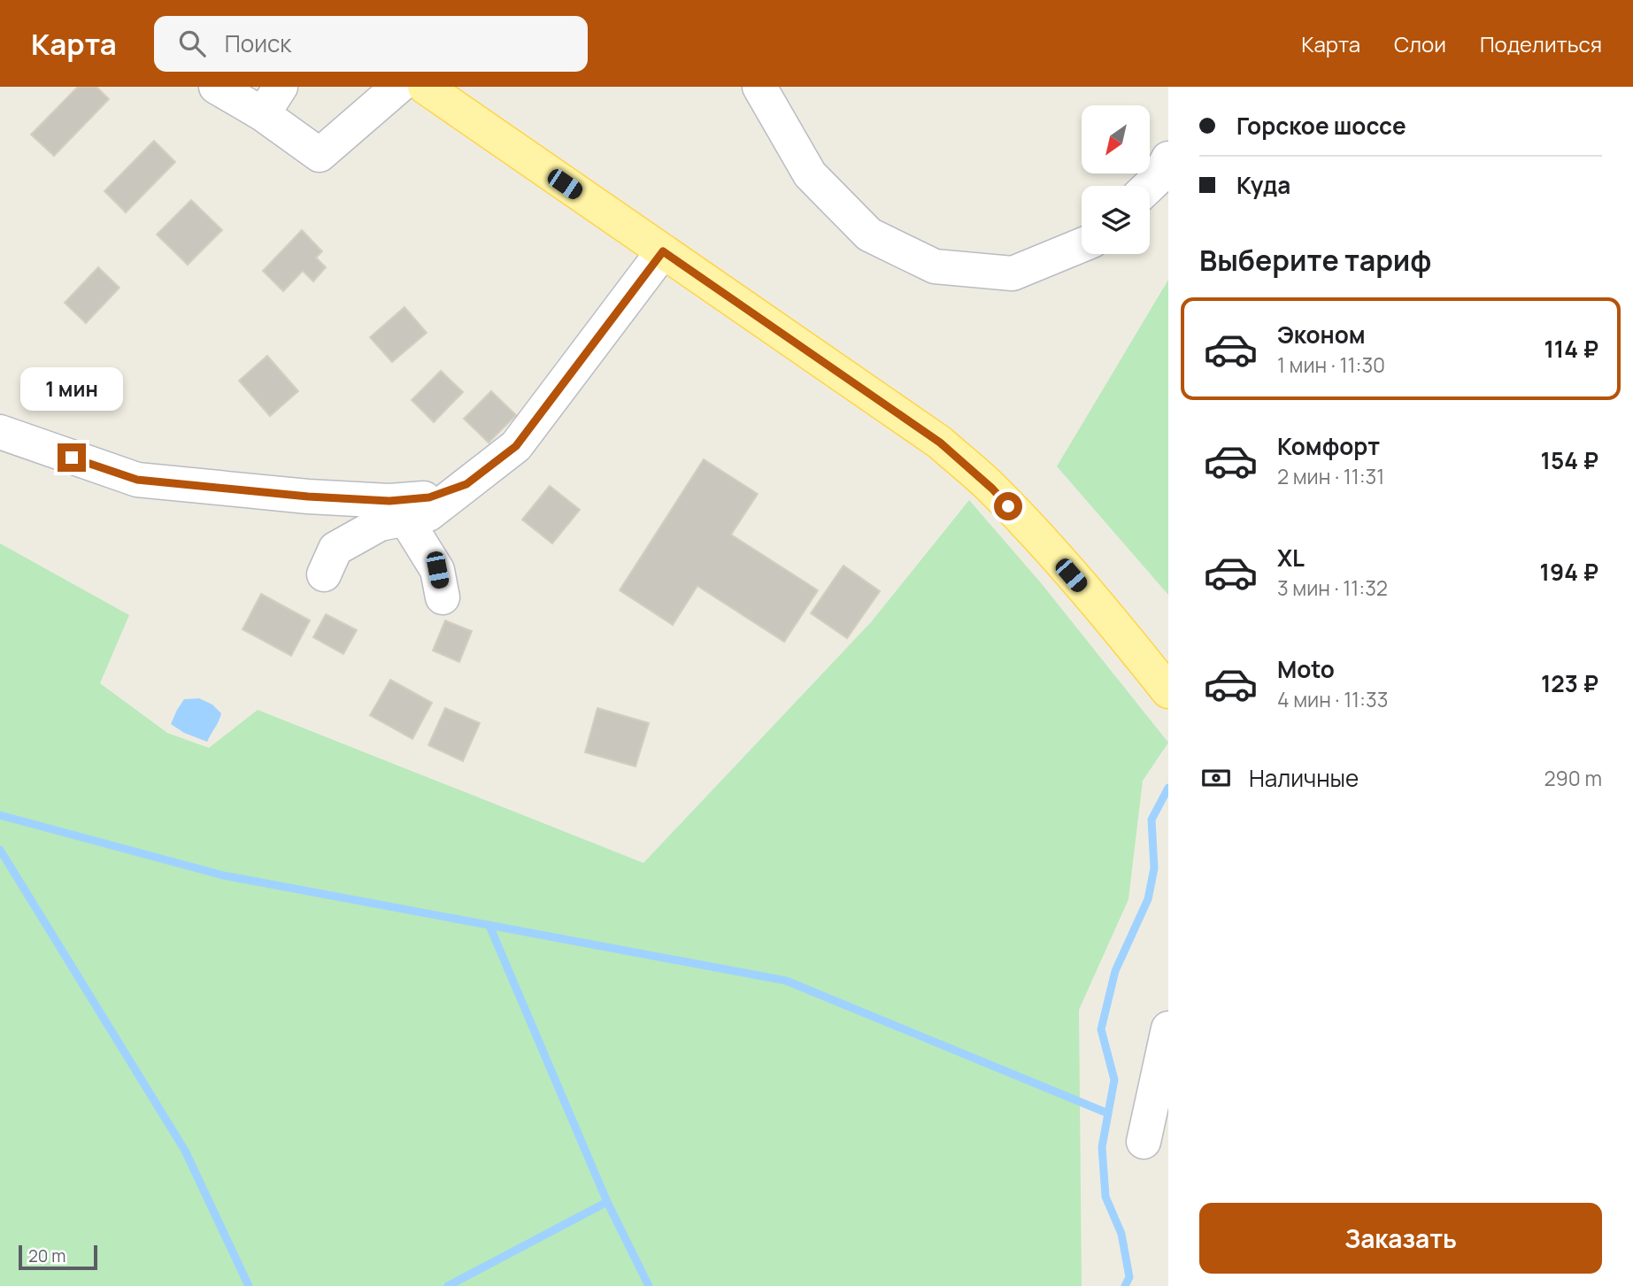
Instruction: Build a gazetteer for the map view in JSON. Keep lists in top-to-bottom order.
{
  "scale_bar": "20 m",
  "north": "bottom left",
  "page": {
    "header": "Карта",
    "search": "Поиск",
    "nav": ["Карта", "Слои", "Поделиться"],
    "banner": ["Горское шоссе", "Куда"],
    "heading": "Выберите тариф",
    "list": [
      {
        "name": "Эконом",
        "note": "1 мин · 11:30",
        "value": "114 ₽"
      },
      {
        "name": "Комфорт",
        "note": "2 мин · 11:31",
        "value": "154 ₽"
      },
      {
        "name": "XL",
        "note": "3 мин · 11:32",
        "value": "194 ₽"
      },
      {
        "name": "Moto",
        "note": "4 мин · 11:33",
        "value": "123 ₽"
      }
    ],
    "bubble": "1 мин",
    "pay": ["Наличные", "290 m"],
    "buttons": "Заказать",
    "scale": "20 m"
  }
}
